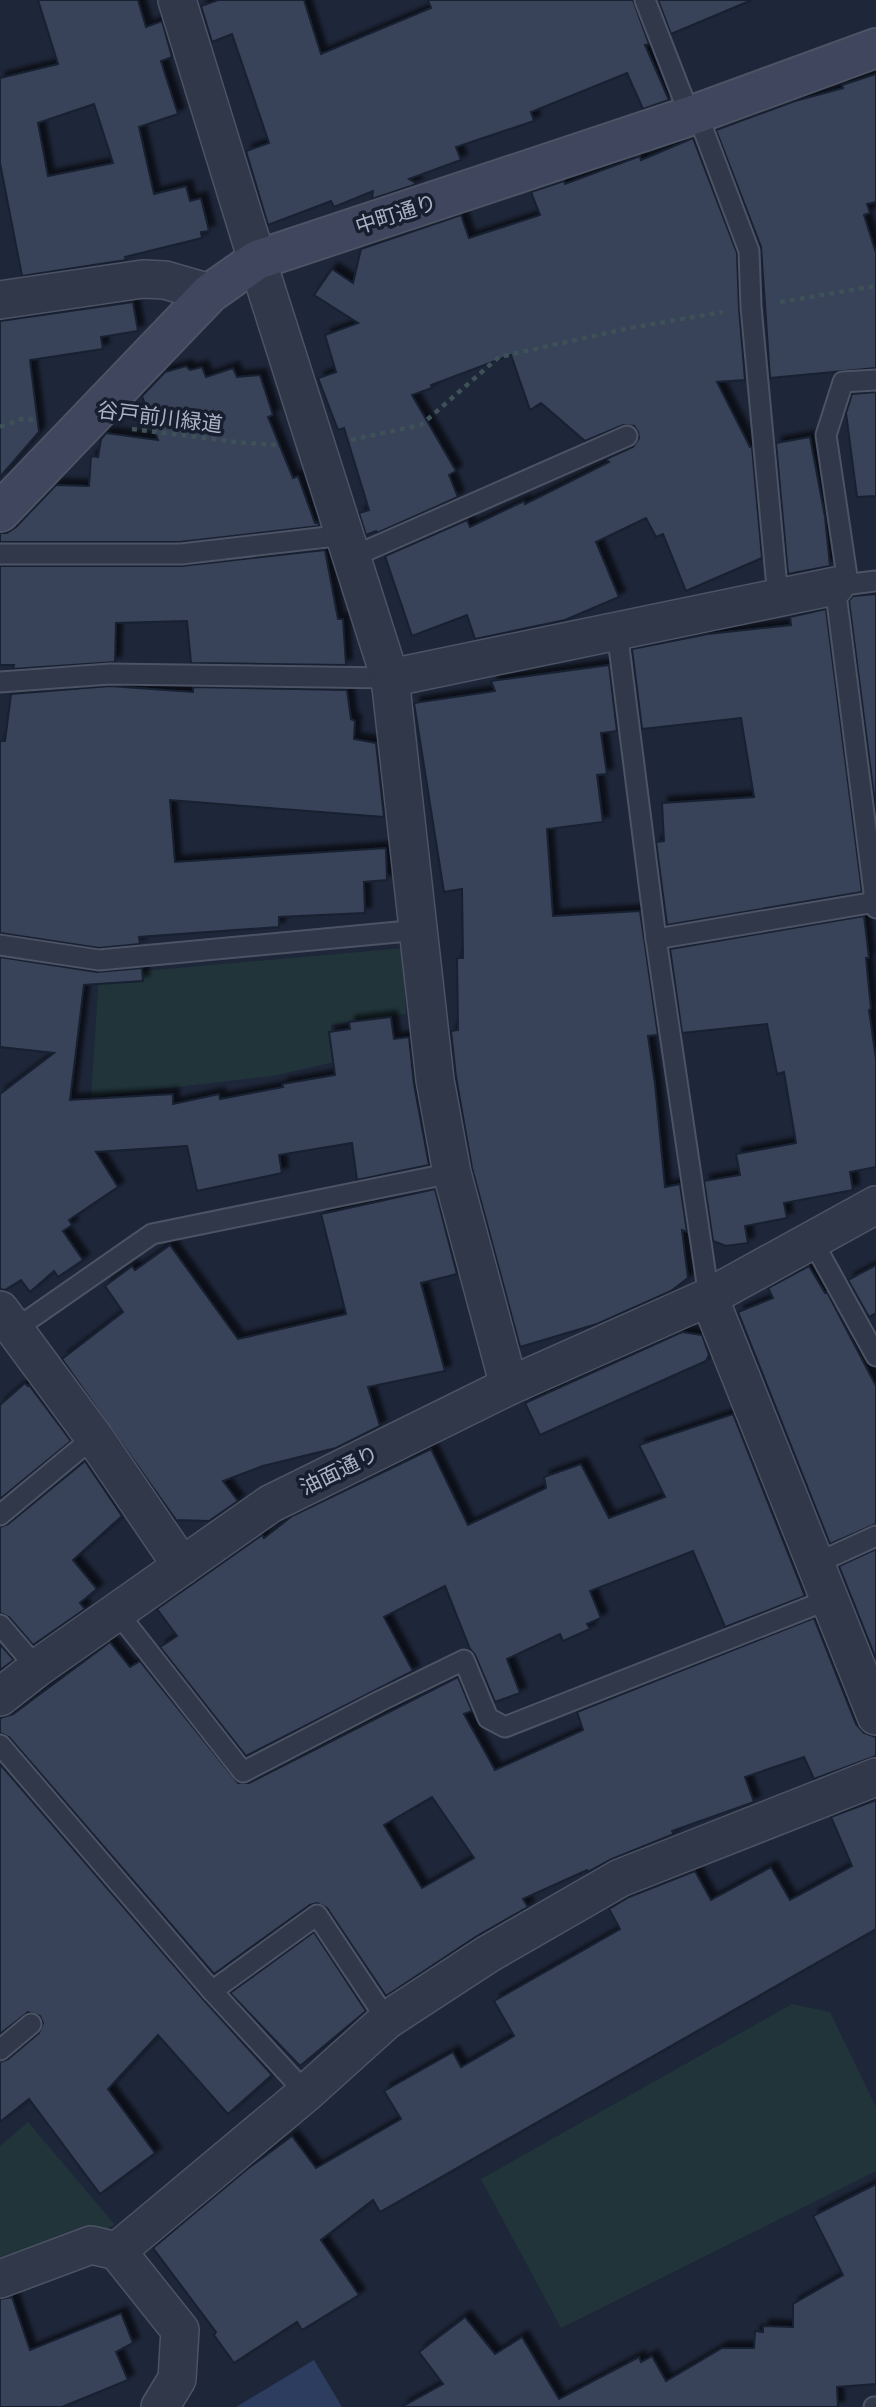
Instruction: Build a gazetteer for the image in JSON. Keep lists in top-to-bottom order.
{
  "streets": {
    "street": ["中町通り", "油面通り"],
    "path": ["谷戸前川緑道"]
  },
  "crossings": [
    ["中町通り", "谷戸前川緑道"]
  ]
}
